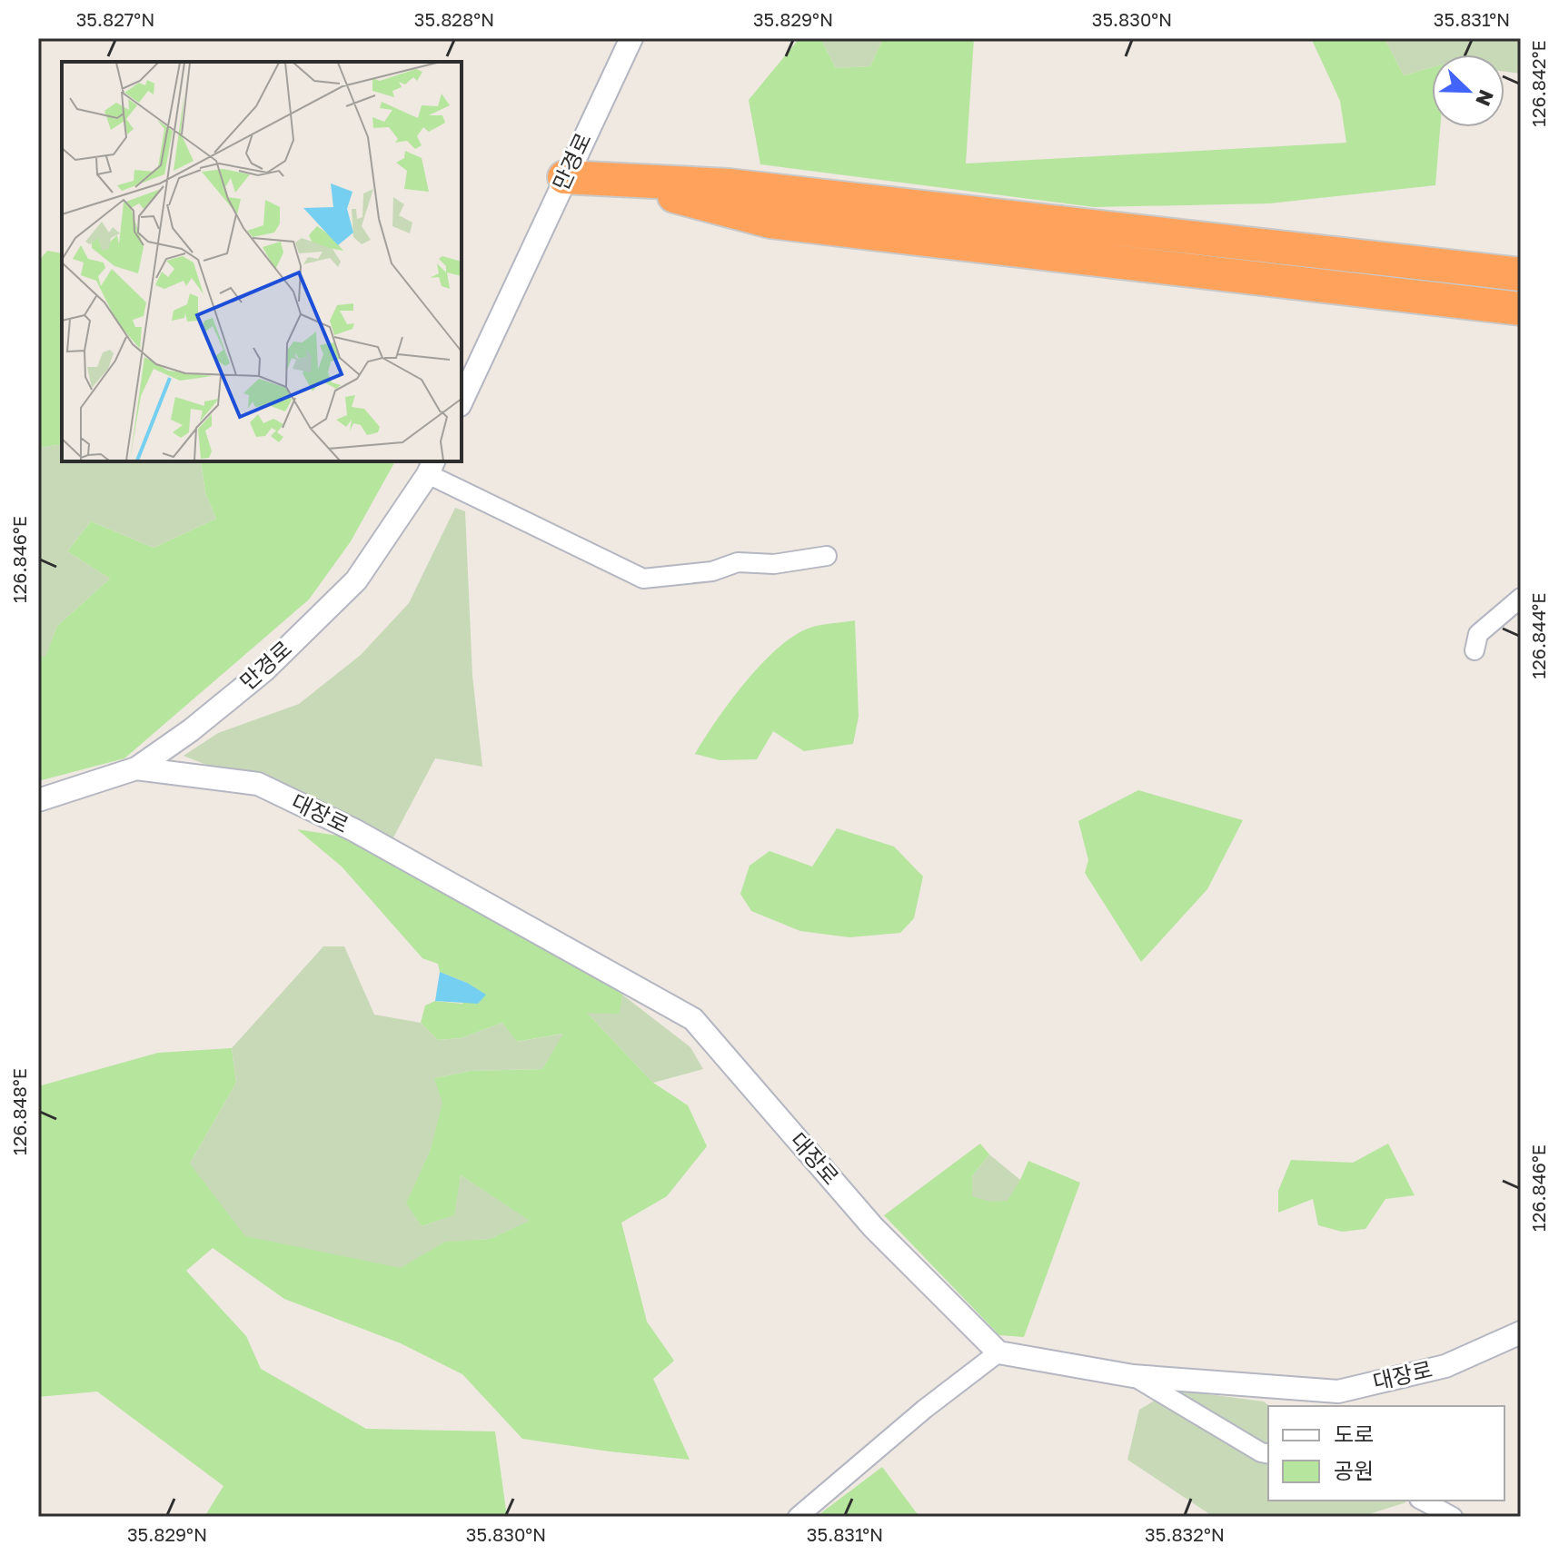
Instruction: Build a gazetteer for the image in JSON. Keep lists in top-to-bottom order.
{
  "streets": {
    "street": ["만경로", "대장로"]
  },
  "crossings": [
    ["만경로", "대장로"]
  ],
  "legend": ["도로", "공원"],
  "north": "bottom right",
  "coordinates": [
    "35.827°N",
    "35.828°N",
    "35.829°N",
    "35.830°N",
    "35.831°N",
    "126.842°E",
    "126.846°E",
    "126.844°E",
    "126.848°E",
    "35.832°N"
  ]
}
